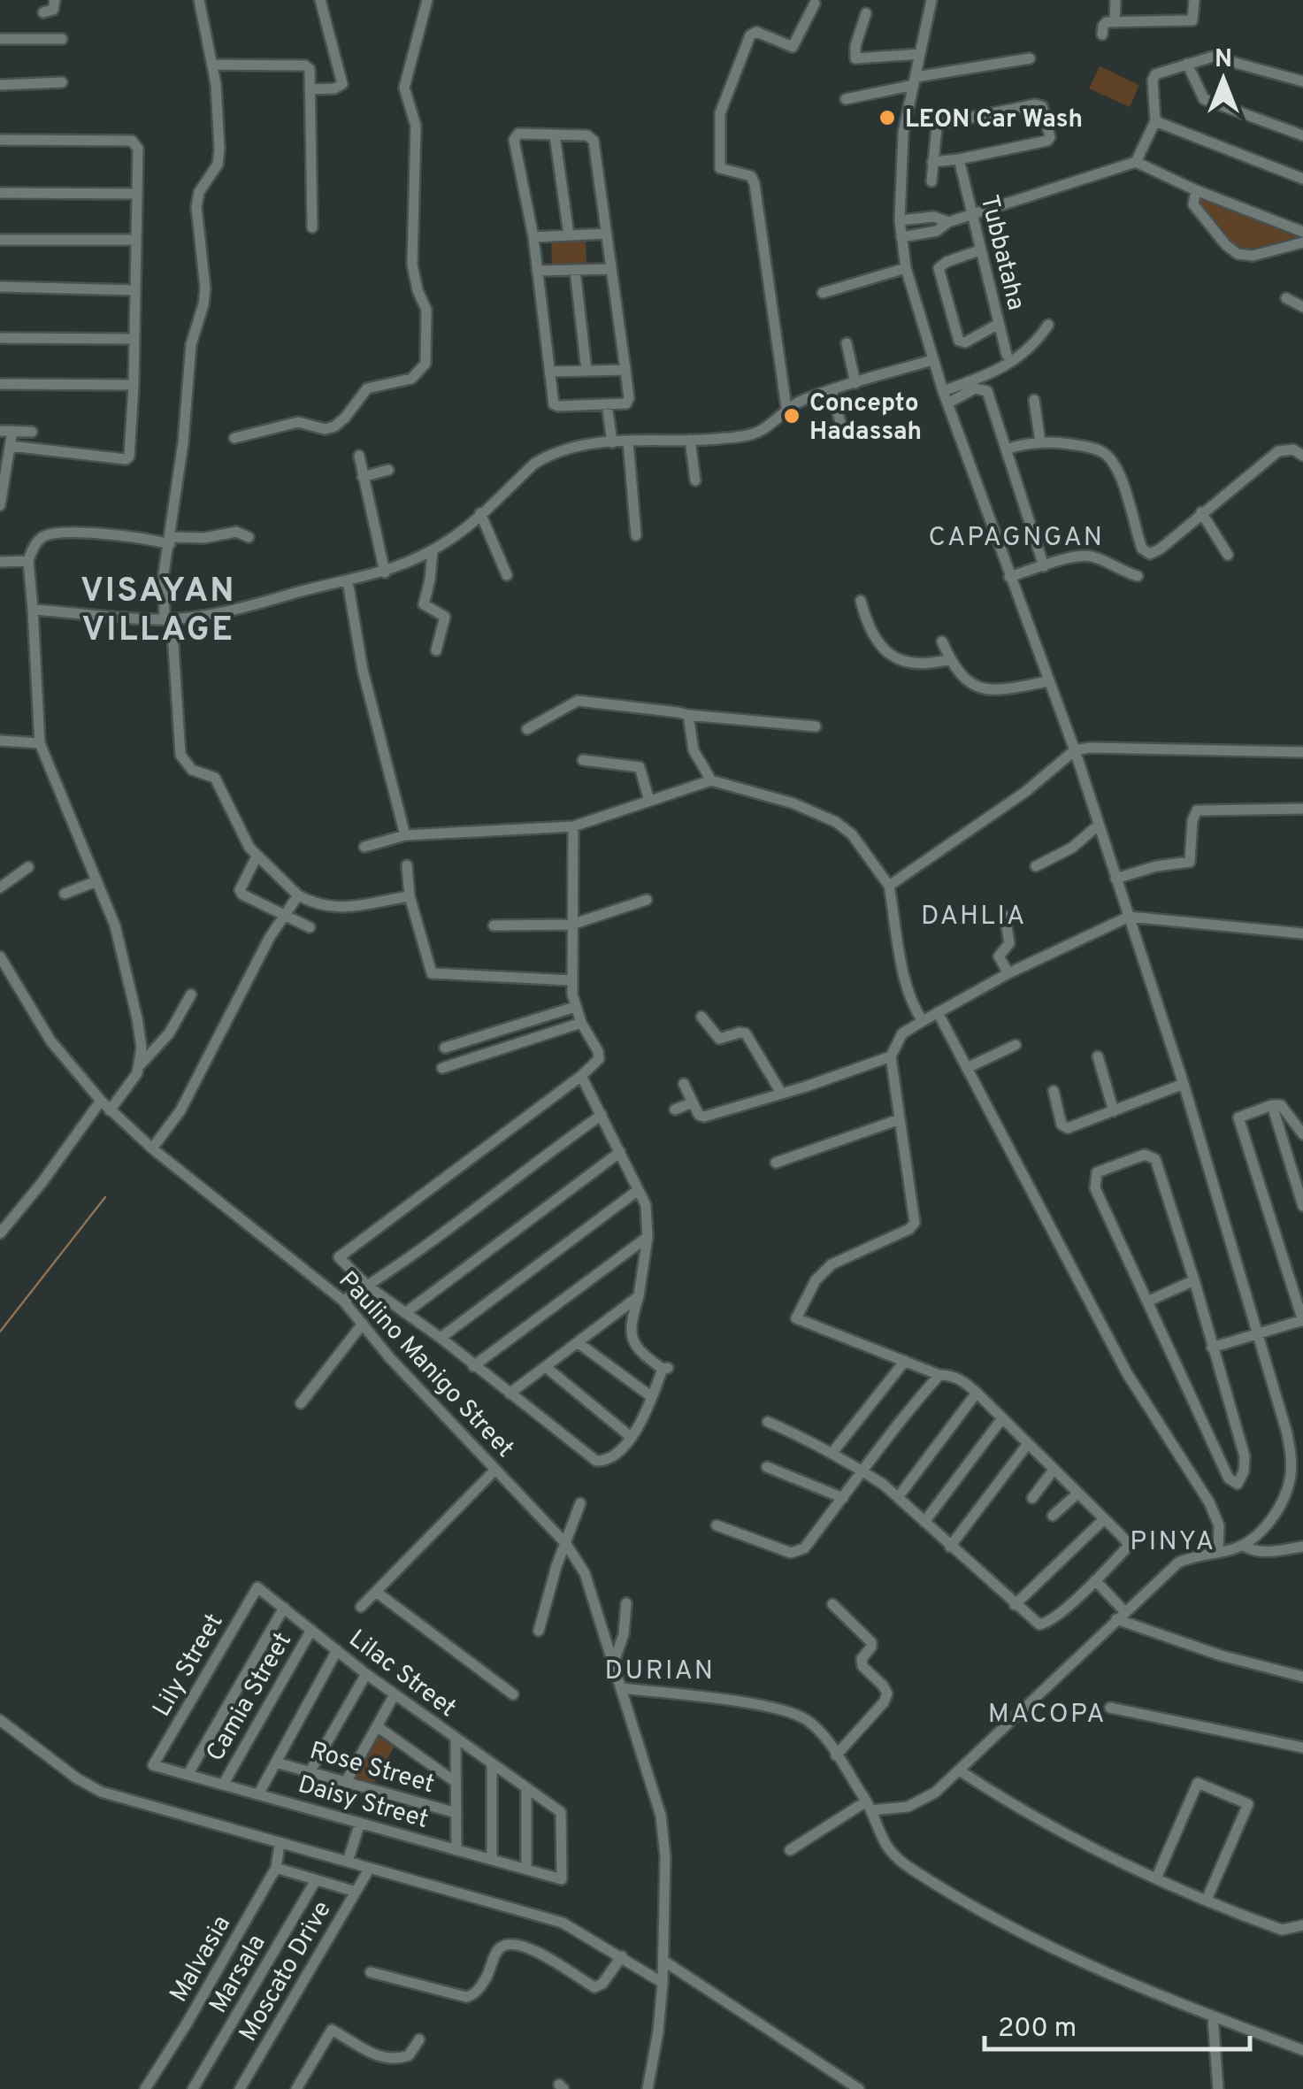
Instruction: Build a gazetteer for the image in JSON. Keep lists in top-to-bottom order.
{
  "streets": {
    "street": [
      "Tubbataha",
      "Paulino Manigo Street",
      "Lily Street",
      "Lilac Street",
      "Camia Street",
      "Rose Street",
      "Daisy Street",
      "Malvasia",
      "Moscato Drive",
      "Marsala"
    ]
  },
  "crossings": [
    ["Lily Street", "Lilac Street"],
    ["Lily Street", "Daisy Street"],
    ["Lilac Street", "Camia Street"],
    ["Lilac Street", "Daisy Street"],
    ["Camia Street", "Daisy Street"]
  ],
  "districts": [
    "CAPAGNGAN",
    "VISAYAN VILLAGE",
    "DAHLIA",
    "PINYA",
    "DURIAN",
    "MACOPA"
  ],
  "places": ["LEON Car Wash", "Concepto Hadassah"],
  "scale_bar": "200 m",
  "north": "top"
}
